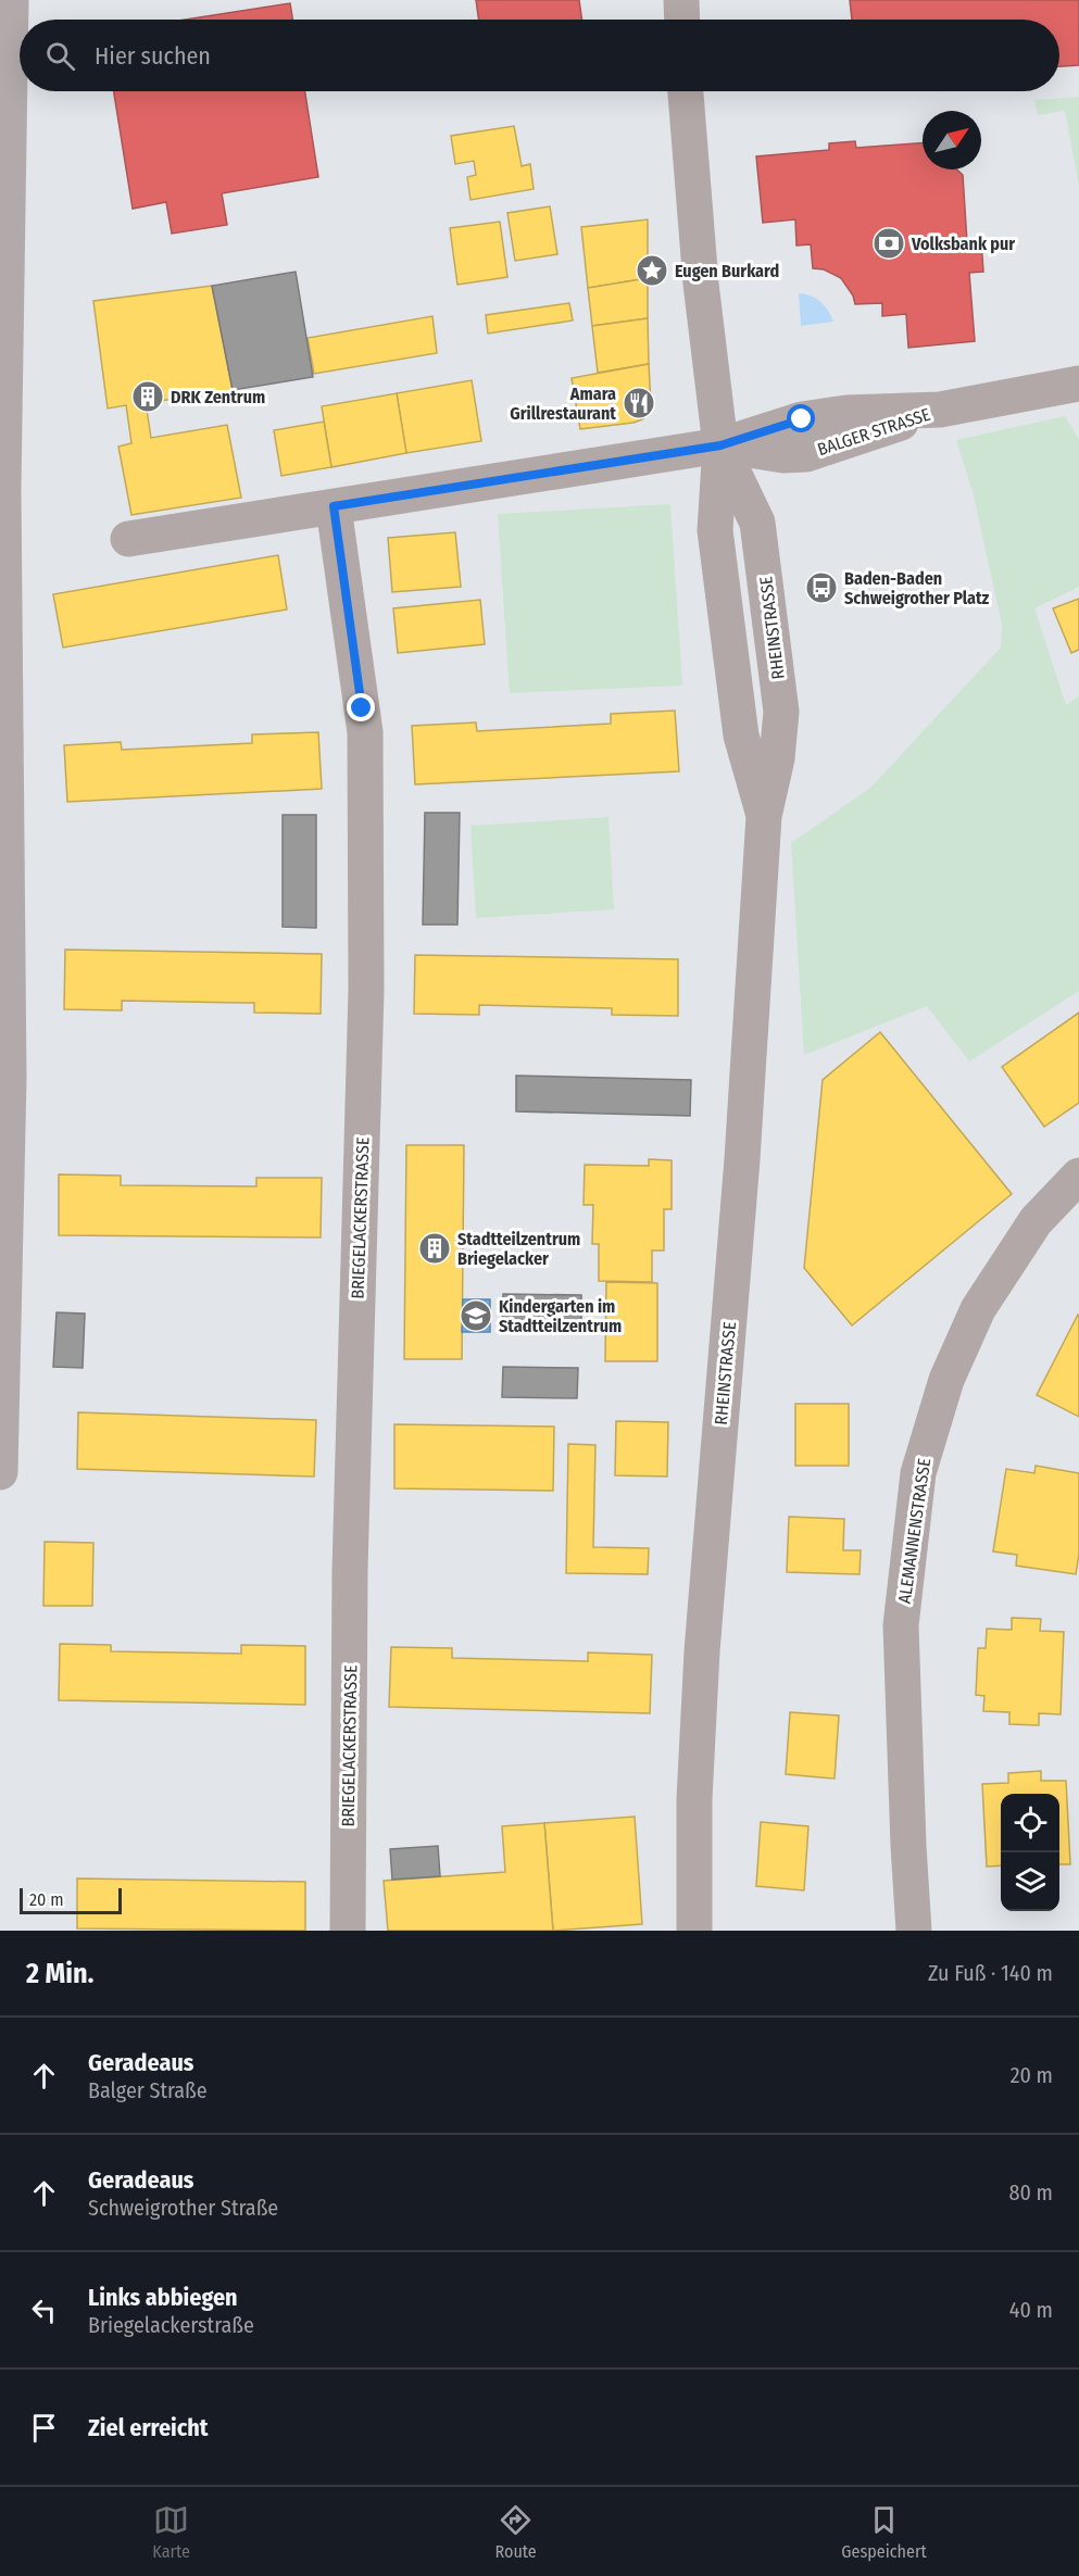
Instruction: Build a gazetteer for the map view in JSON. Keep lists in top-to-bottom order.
{
  "streets": {
    "street": [
      "BALGER STRASSE",
      "RHEINSTRASSE",
      "BRIEGELACKERSTRASSE",
      "ALEMANNENSTRASSE"
    ]
  },
  "crossings": [
    ["BALGER STRASSE", "RHEINSTRASSE"],
    ["BALGER STRASSE", "BRIEGELACKERSTRASSE"]
  ],
  "places": {
    "bank": ["Volksbank pur"],
    "place": ["Eugen Burkard"],
    "building": ["DRK Zentrum", "Stadtteilzentrum Briegelacker"],
    "restaurant": ["Amara Grillrestaurant"],
    "bus stop": ["Baden-Baden Schweigrother Platz"],
    "school or university": ["Kindergarten im Stadtteilzentrum"]
  },
  "scale_bar": "20 m",
  "north": "top right",
  "page": {
    "search": "Hier suchen",
    "scale": "20 m",
    "heading": ["2 Min.", "Zu Fuß · 140 m"],
    "list": [
      ["Geradeaus", "Balger Straße", "20 m"],
      ["Geradeaus", "Schweigrother Straße", "80 m"],
      ["Links abbiegen", "Briegelackerstraße", "40 m"],
      "Ziel erreicht"
    ],
    "nav": ["Karte", "Route", "Gespeichert"]
  }
}
